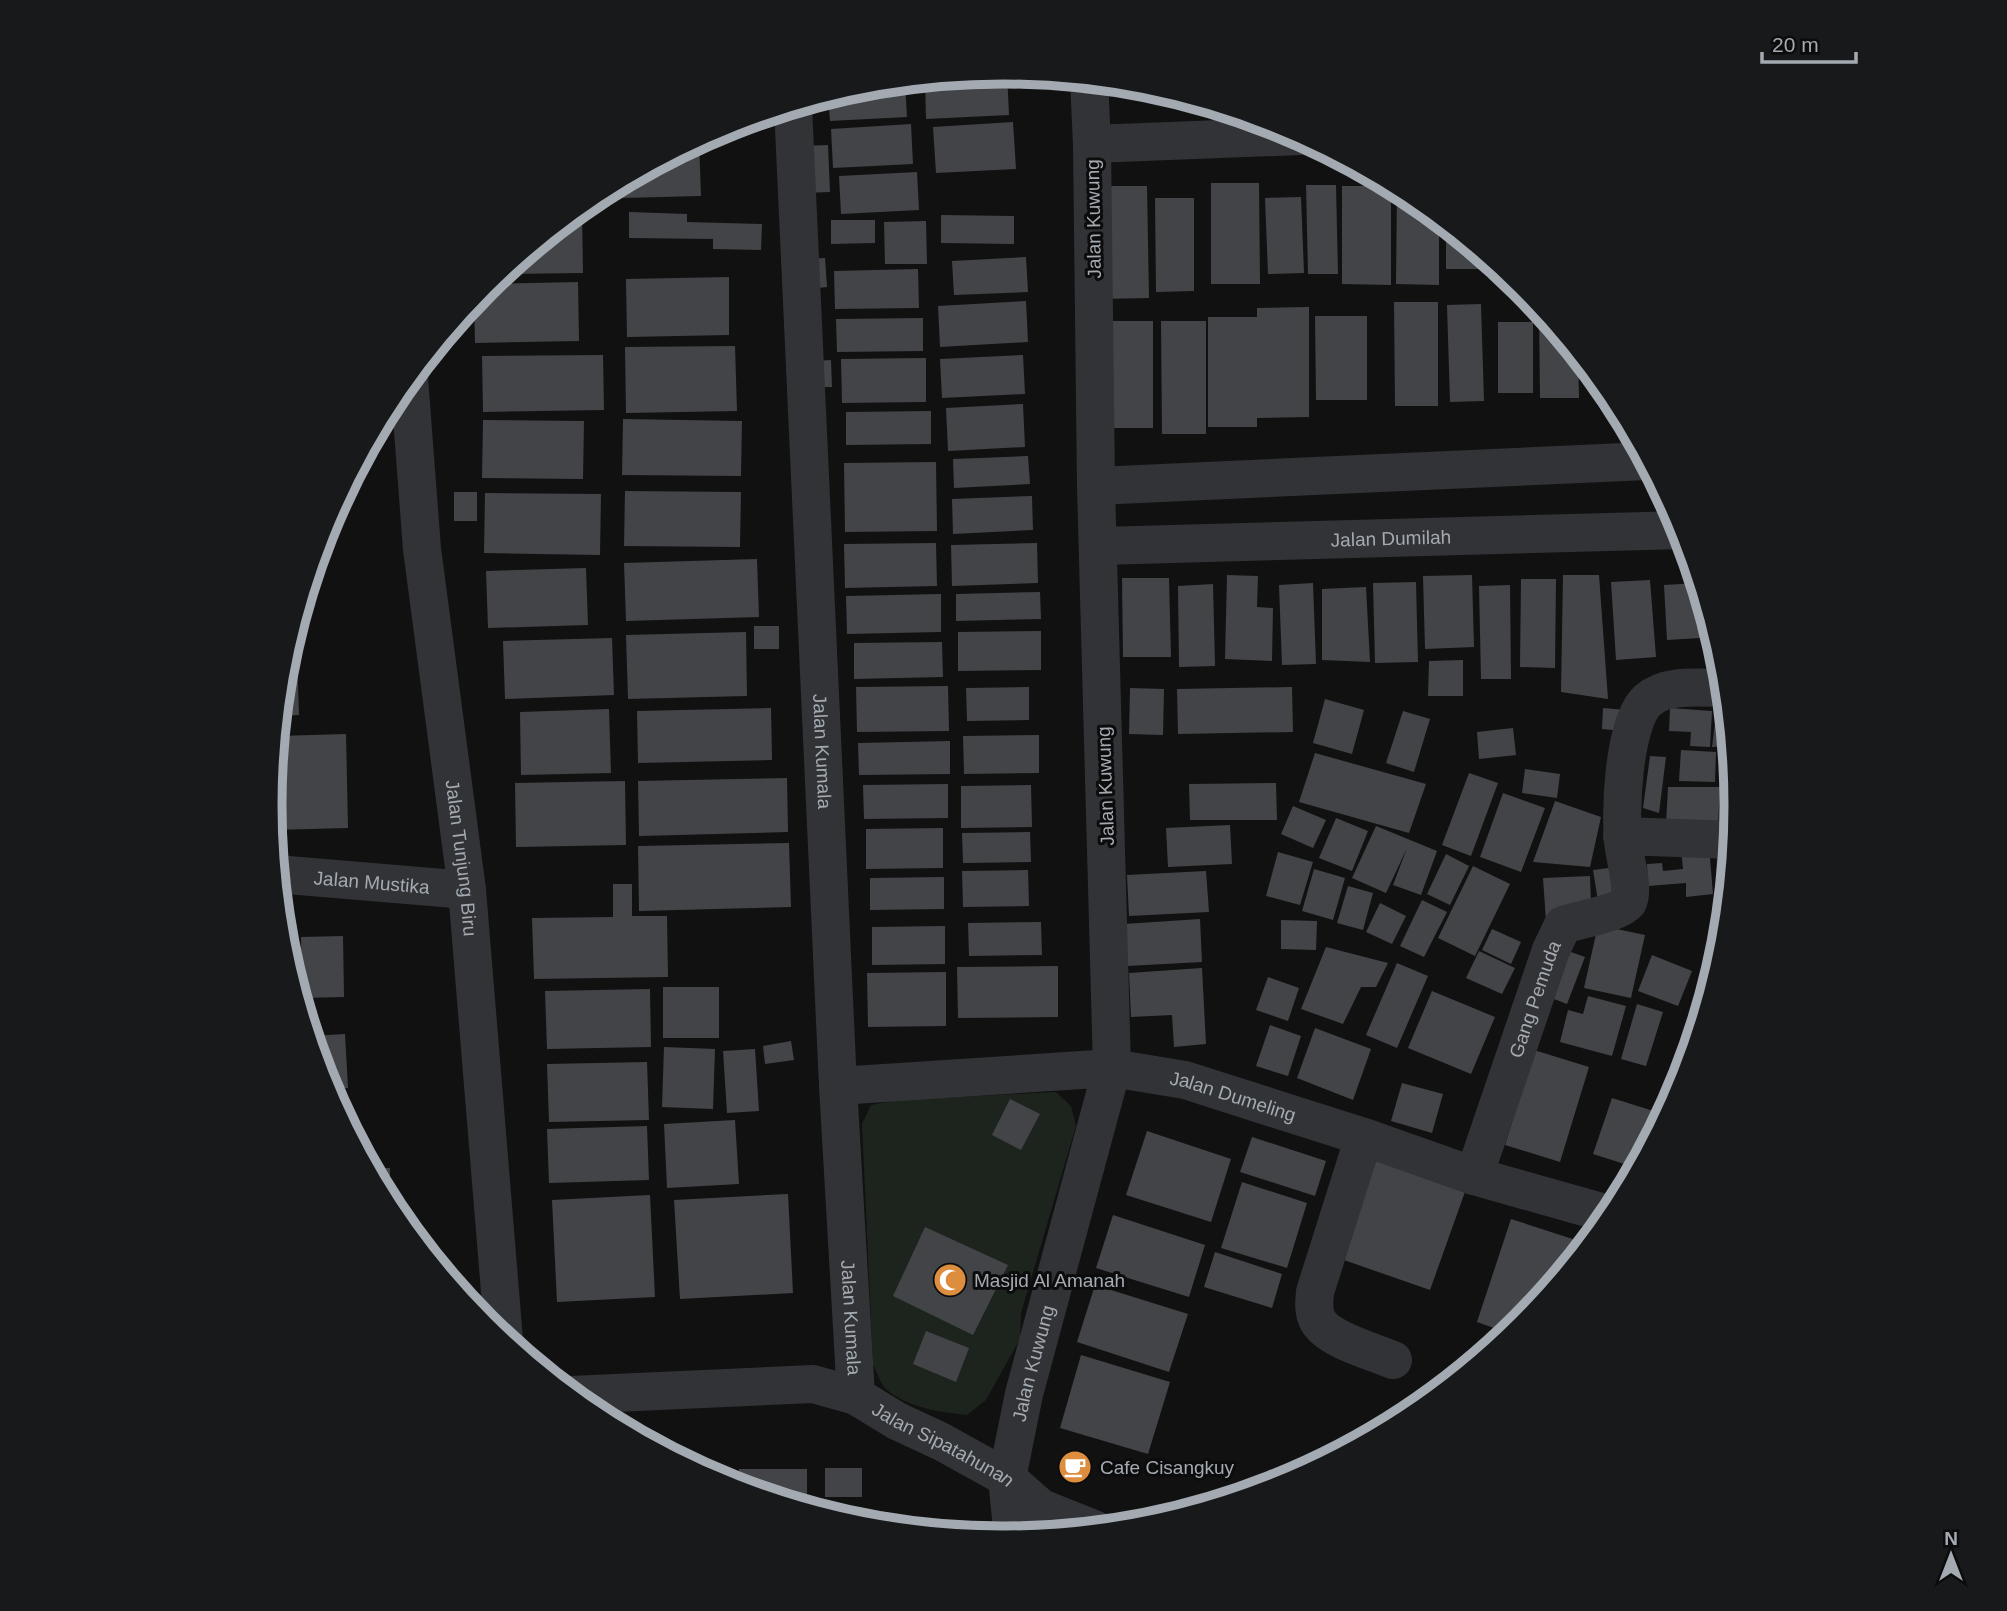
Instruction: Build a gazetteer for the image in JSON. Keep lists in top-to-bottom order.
{
  "streets": {
    "street": [
      "Jalan Kuwung",
      "Jalan Dumilah",
      "Jalan Kumala",
      "Jalan Tunjung Biru",
      "Jalan Mustika",
      "Gang Pemuda",
      "Jalan Dumeling",
      "Jalan Sipatahunan"
    ]
  },
  "crossings": [
    ["Jalan Kuwung", "Jalan Dumilah"],
    ["Jalan Kuwung", "Jalan Dumeling"],
    ["Jalan Kuwung", "Jalan Sipatahunan"],
    ["Jalan Kumala", "Jalan Dumeling"],
    ["Jalan Kumala", "Jalan Sipatahunan"],
    ["Jalan Tunjung Biru", "Jalan Mustika"],
    ["Gang Pemuda", "Jalan Dumeling"]
  ],
  "places": {
    "mosque": ["Masjid Al Amanah"],
    "cafe": ["Cafe Cisangkuy"]
  },
  "scale_bar": "20 m",
  "north": "top"
}
